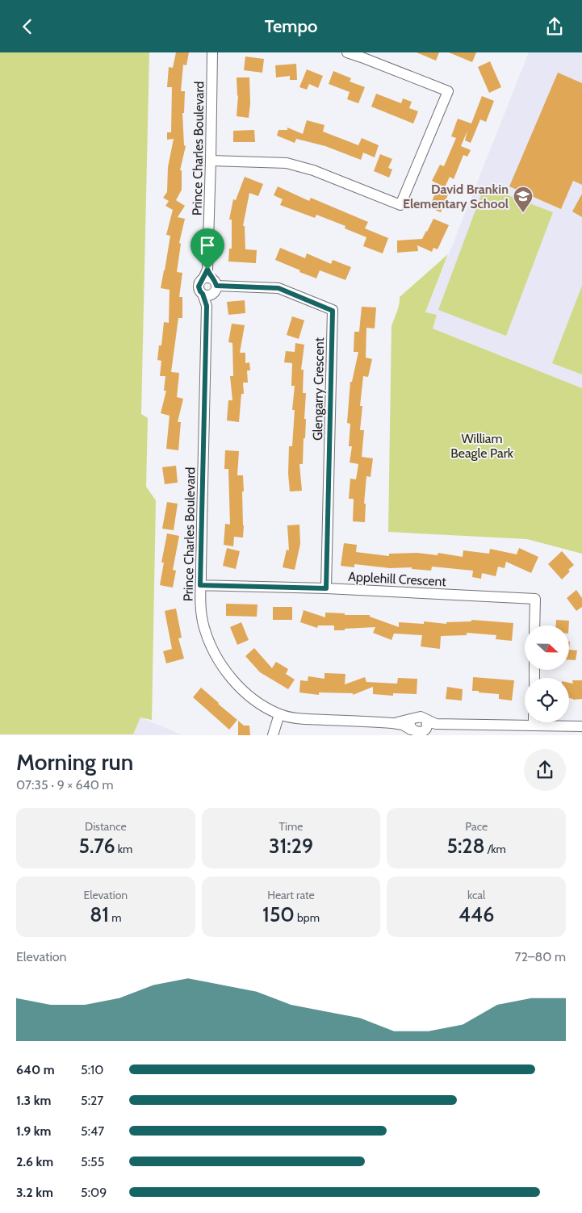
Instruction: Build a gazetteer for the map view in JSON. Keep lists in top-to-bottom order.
{
  "streets": {
    "street": ["Prince Charles Boulevard", "Glengarry Crescent", "Applehill Crescent"]
  },
  "crossings": [
    ["Prince Charles Boulevard", "Glengarry Crescent"],
    ["Prince Charles Boulevard", "Applehill Crescent"],
    ["Glengarry Crescent", "Applehill Crescent"]
  ],
  "parks": ["William Beagle Park"],
  "places": {
    "school or university": ["David Brankin Elementary School"]
  },
  "north": "right",
  "page": {
    "header": "Tempo",
    "heading": ["Morning run", "07:35 · 9 × 640 m"],
    "stats": [
      ["Distance", "5.76 km"],
      ["Time", "31:29"],
      ["Pace", "5:28 /km"],
      ["Elevation", "81 m"],
      ["Heart rate", "150 bpm"],
      ["kcal", "446"]
    ],
    "chart": ["Elevation", "72–80 m"],
    "list": [
      {
        "name": "640 m",
        "note": "5:10"
      },
      {
        "name": "1.3 km",
        "note": "5:27"
      },
      {
        "name": "1.9 km",
        "note": "5:47"
      },
      {
        "name": "2.6 km",
        "note": "5:55"
      },
      {
        "name": "3.2 km",
        "note": "5:09"
      }
    ]
  }
}
